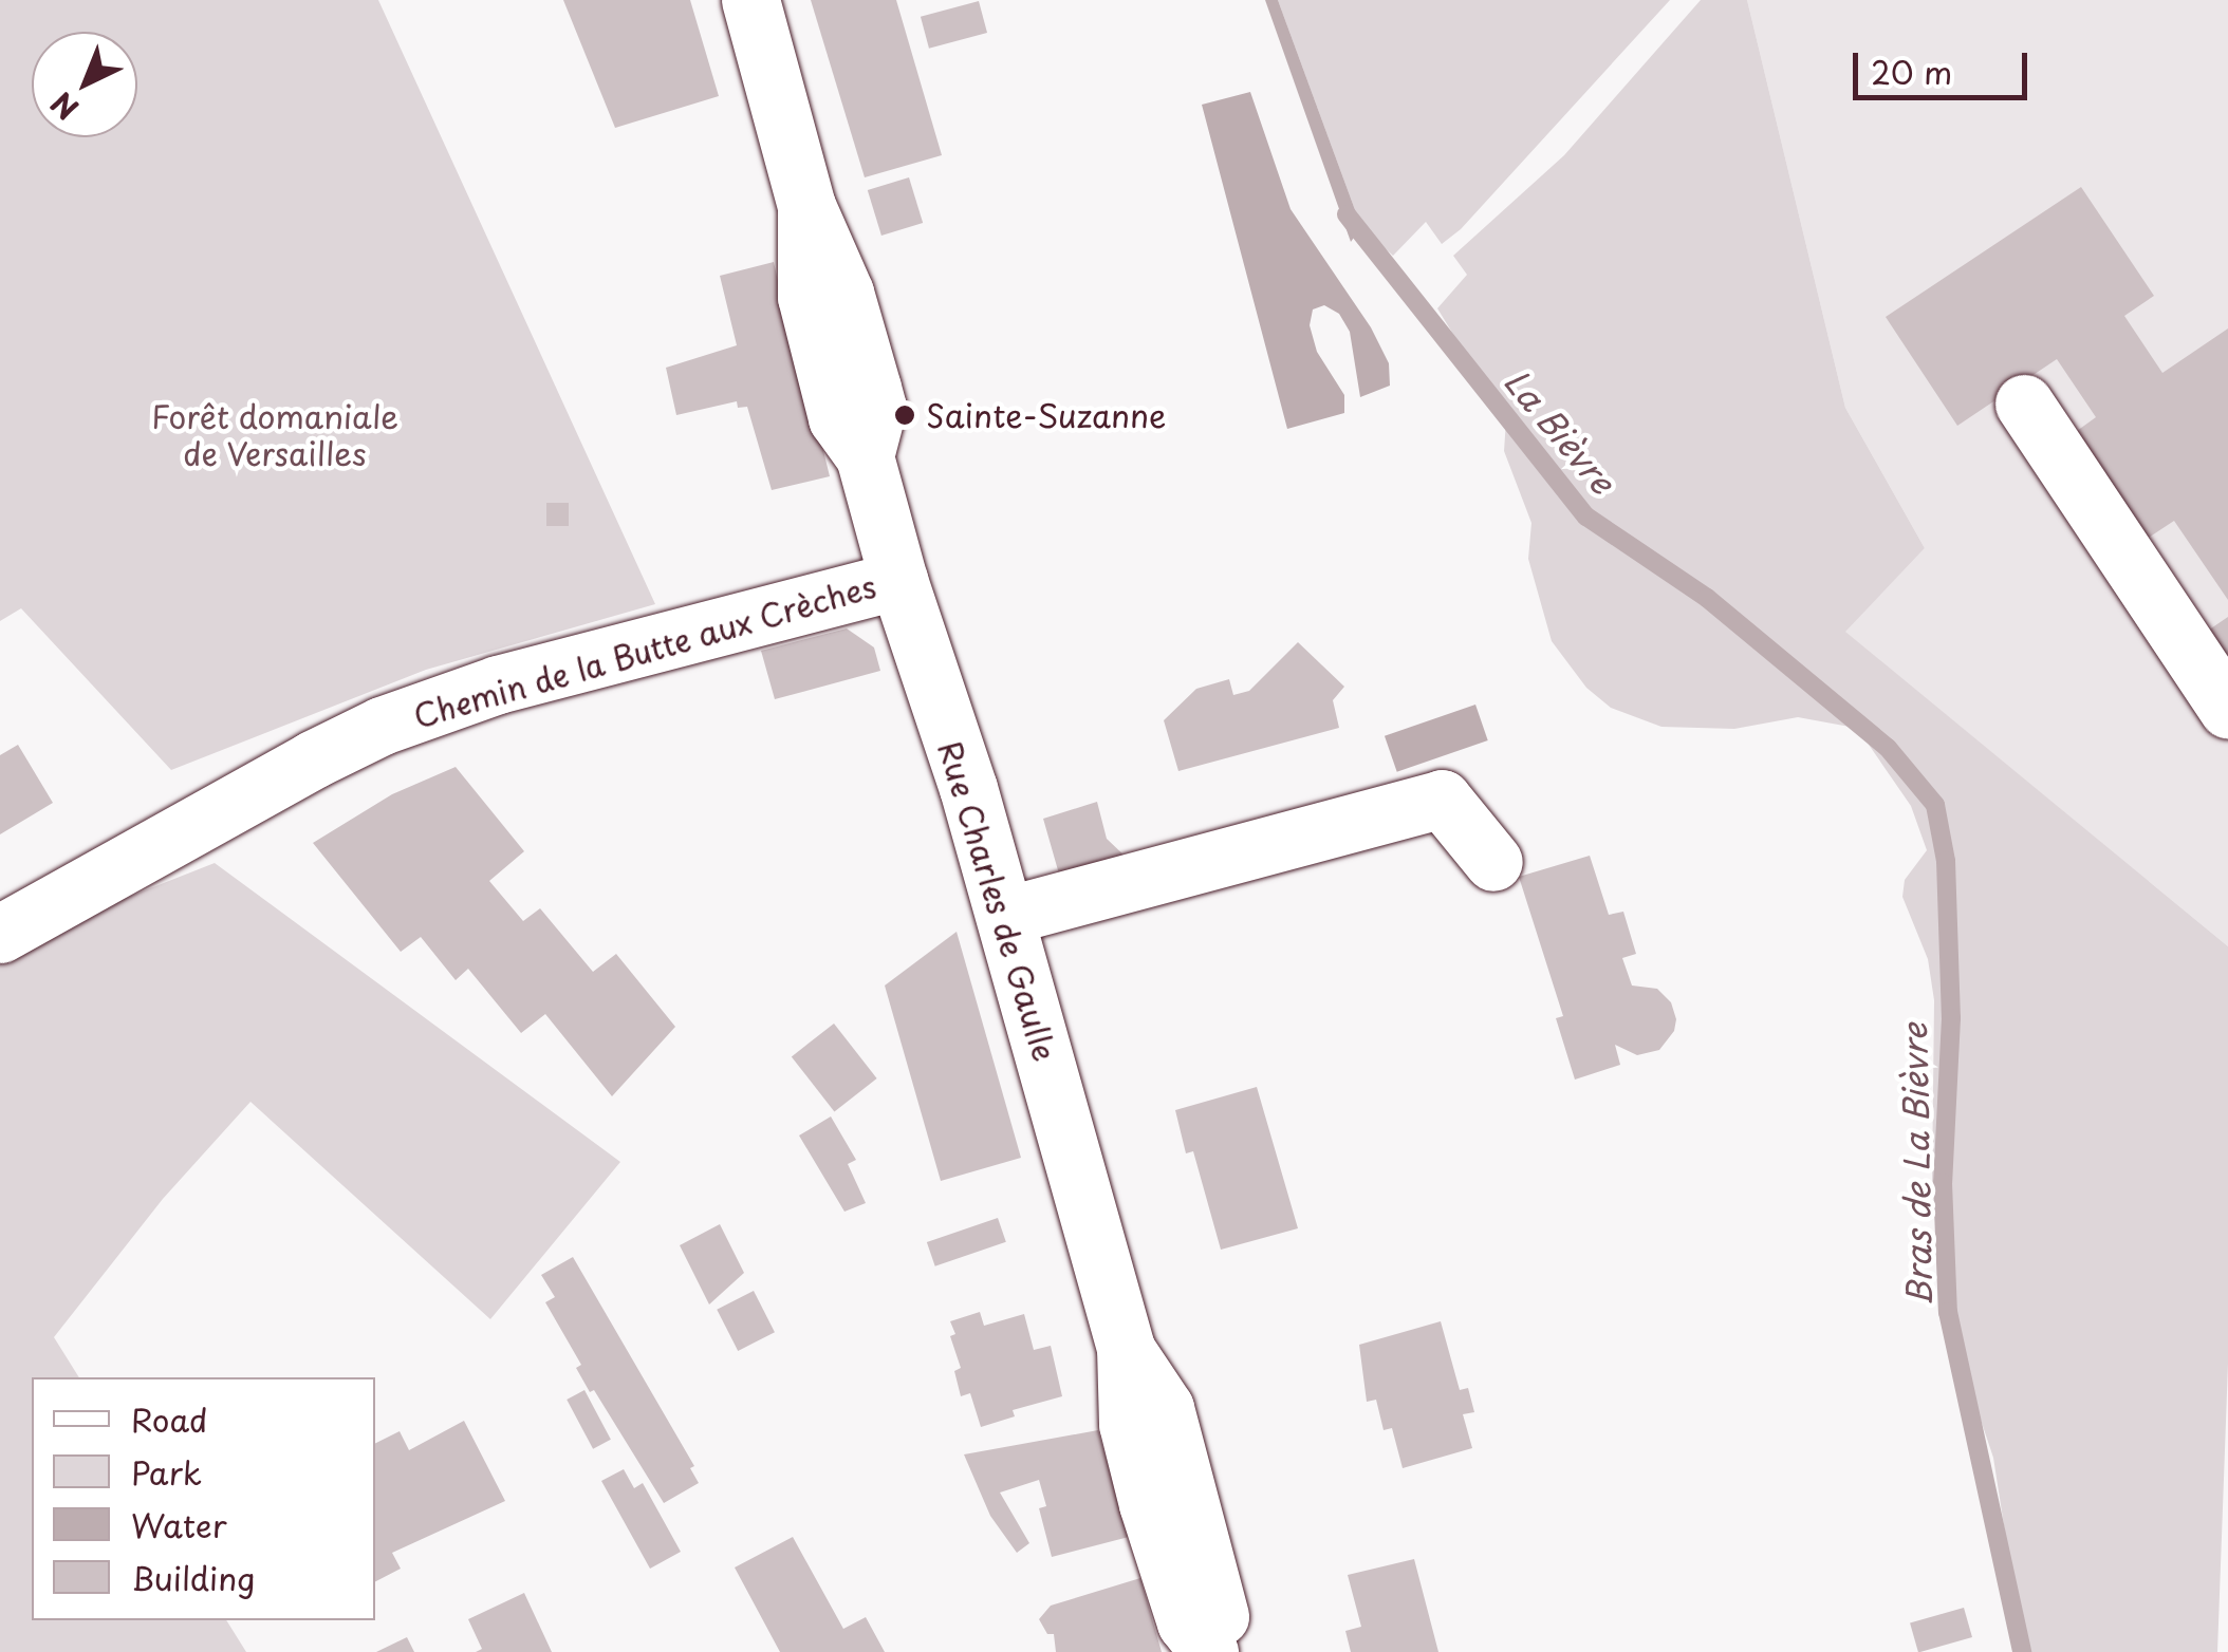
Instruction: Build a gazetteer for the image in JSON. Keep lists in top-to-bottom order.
{
  "streets": {
    "main road": ["Chemin de la Butte aux Crèches", "Rue Charles de Gaulle"]
  },
  "crossings": [
    ["Chemin de la Butte aux Crèches", "Rue Charles de Gaulle"]
  ],
  "water": ["La Bièvre", "Bras de La Bièvre"],
  "parks": ["Forêt domaniale de Versailles"],
  "places": ["Sainte-Suzanne"],
  "legend": [
    "Road",
    "Park",
    "Water",
    "Building"
  ],
  "scale_bar": "20 m",
  "north": "bottom left"
}
